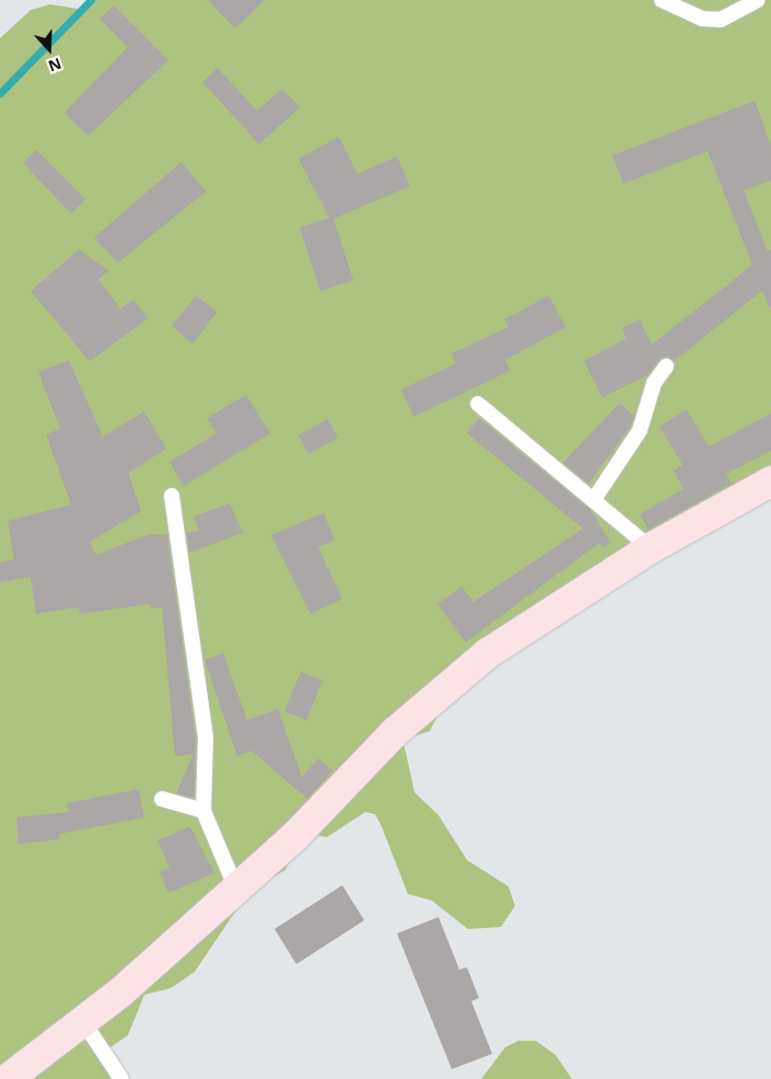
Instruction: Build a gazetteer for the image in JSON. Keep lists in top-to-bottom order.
{
  "north": "bottom"
}
